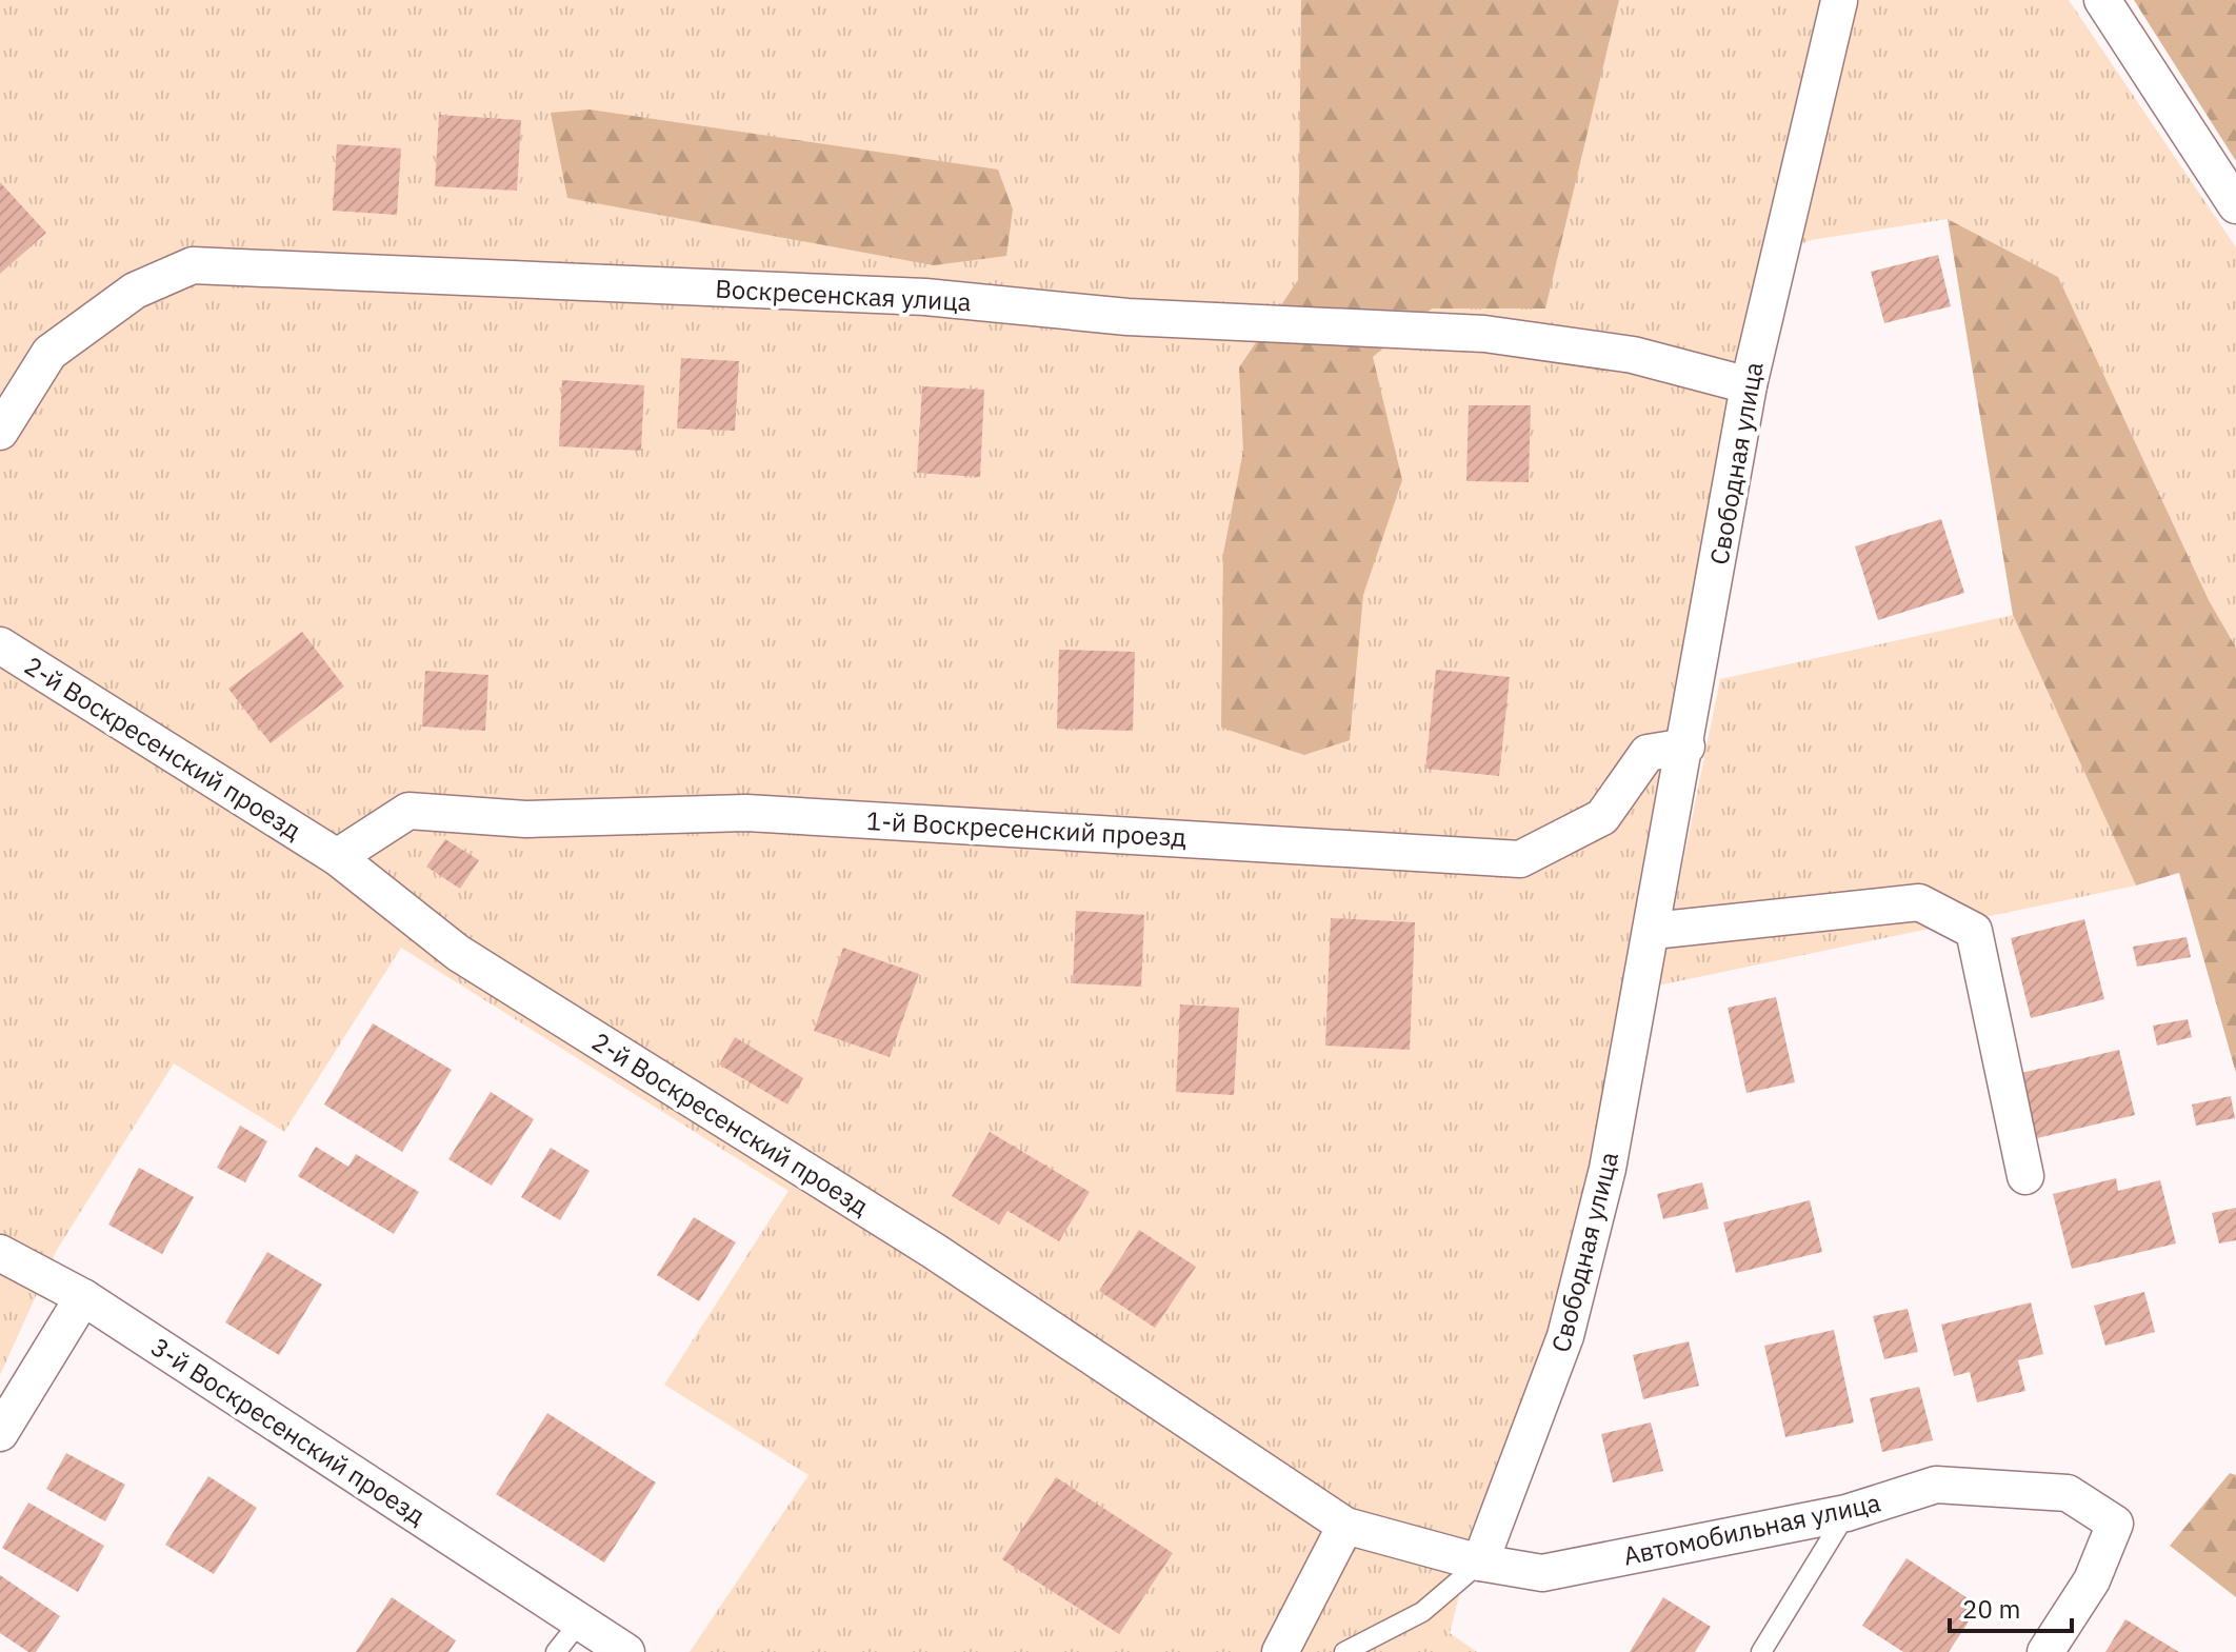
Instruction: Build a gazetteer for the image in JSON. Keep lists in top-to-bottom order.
{
  "streets": {
    "street": [
      "Воскресенская улица",
      "Свободная улица",
      "2-й Воскресенский проезд",
      "1-й Воскресенский проезд",
      "3-й Воскресенский проезд",
      "Автомобильная улица"
    ]
  },
  "crossings": [
    ["Воскресенская улица", "Свободная улица"],
    ["Свободная улица", "2-й Воскресенский проезд"],
    ["Свободная улица", "1-й Воскресенский проезд"],
    ["Свободная улица", "Автомобильная улица"],
    ["2-й Воскресенский проезд", "1-й Воскресенский проезд"],
    ["2-й Воскресенский проезд", "Автомобильная улица"]
  ],
  "scale_bar": "20 m"
}
